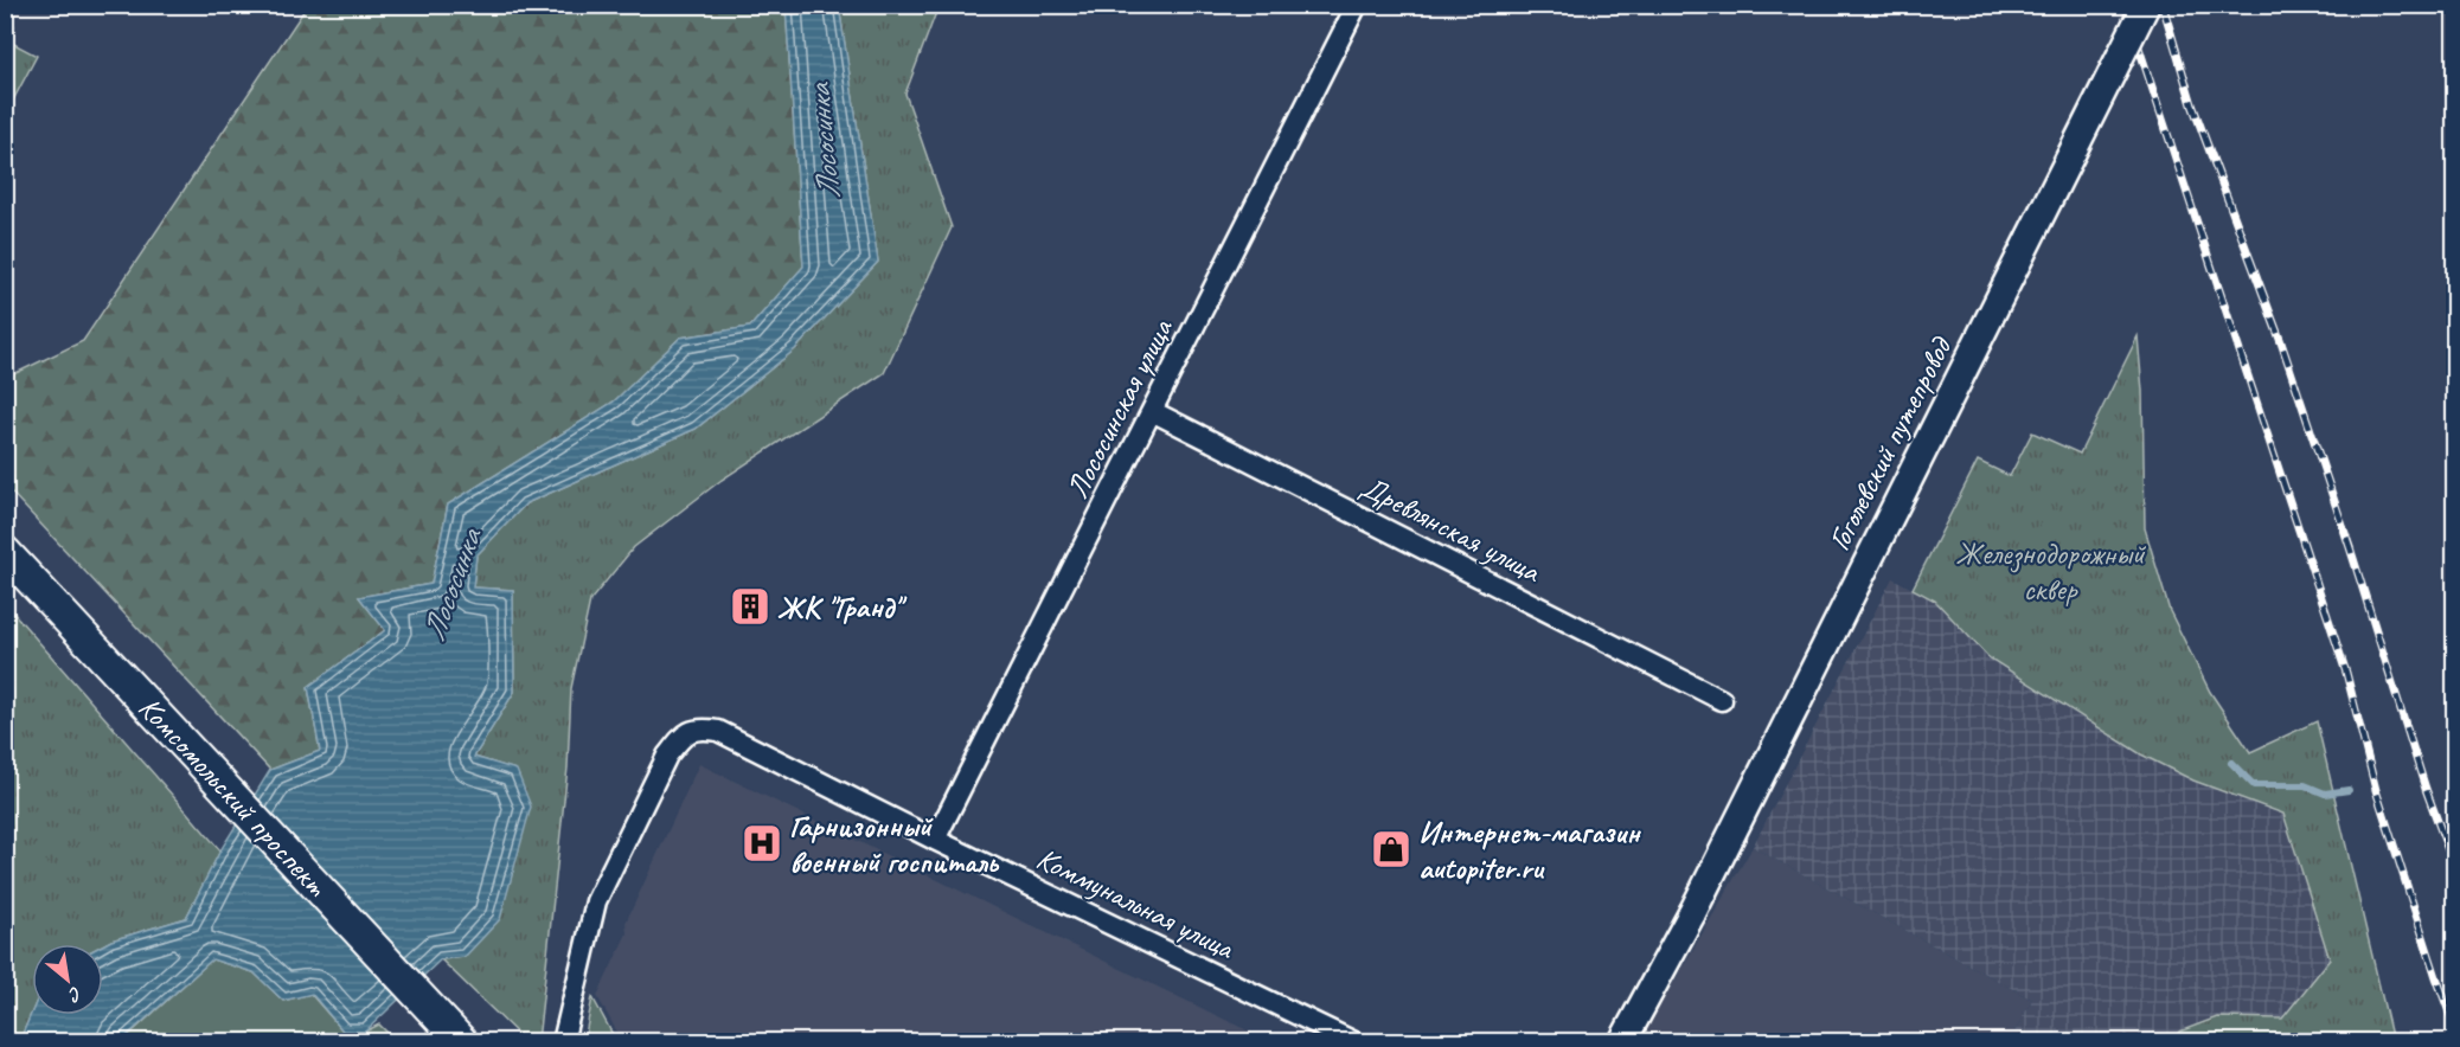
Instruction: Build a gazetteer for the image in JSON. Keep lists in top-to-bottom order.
{
  "streets": {
    "main road": ["Гоголевский путепровод", "Комсомольский проспект"],
    "street": ["Лососинская улица", "Древлянская улица", "Коммунальная улица"]
  },
  "crossings": [
    ["Лососинская улица", "Древлянская улица"],
    ["Лососинская улица", "Коммунальная улица"]
  ],
  "water": ["Лососинка"],
  "parks": ["Железнодорожный сквер"],
  "places": {
    "building": ["ЖК \"Гранд\""],
    "hospital": ["Гарнизонный военный госпиталь"],
    "shop": ["Интернет-магазин autopiter.ru"]
  },
  "north": "bottom right"
}
